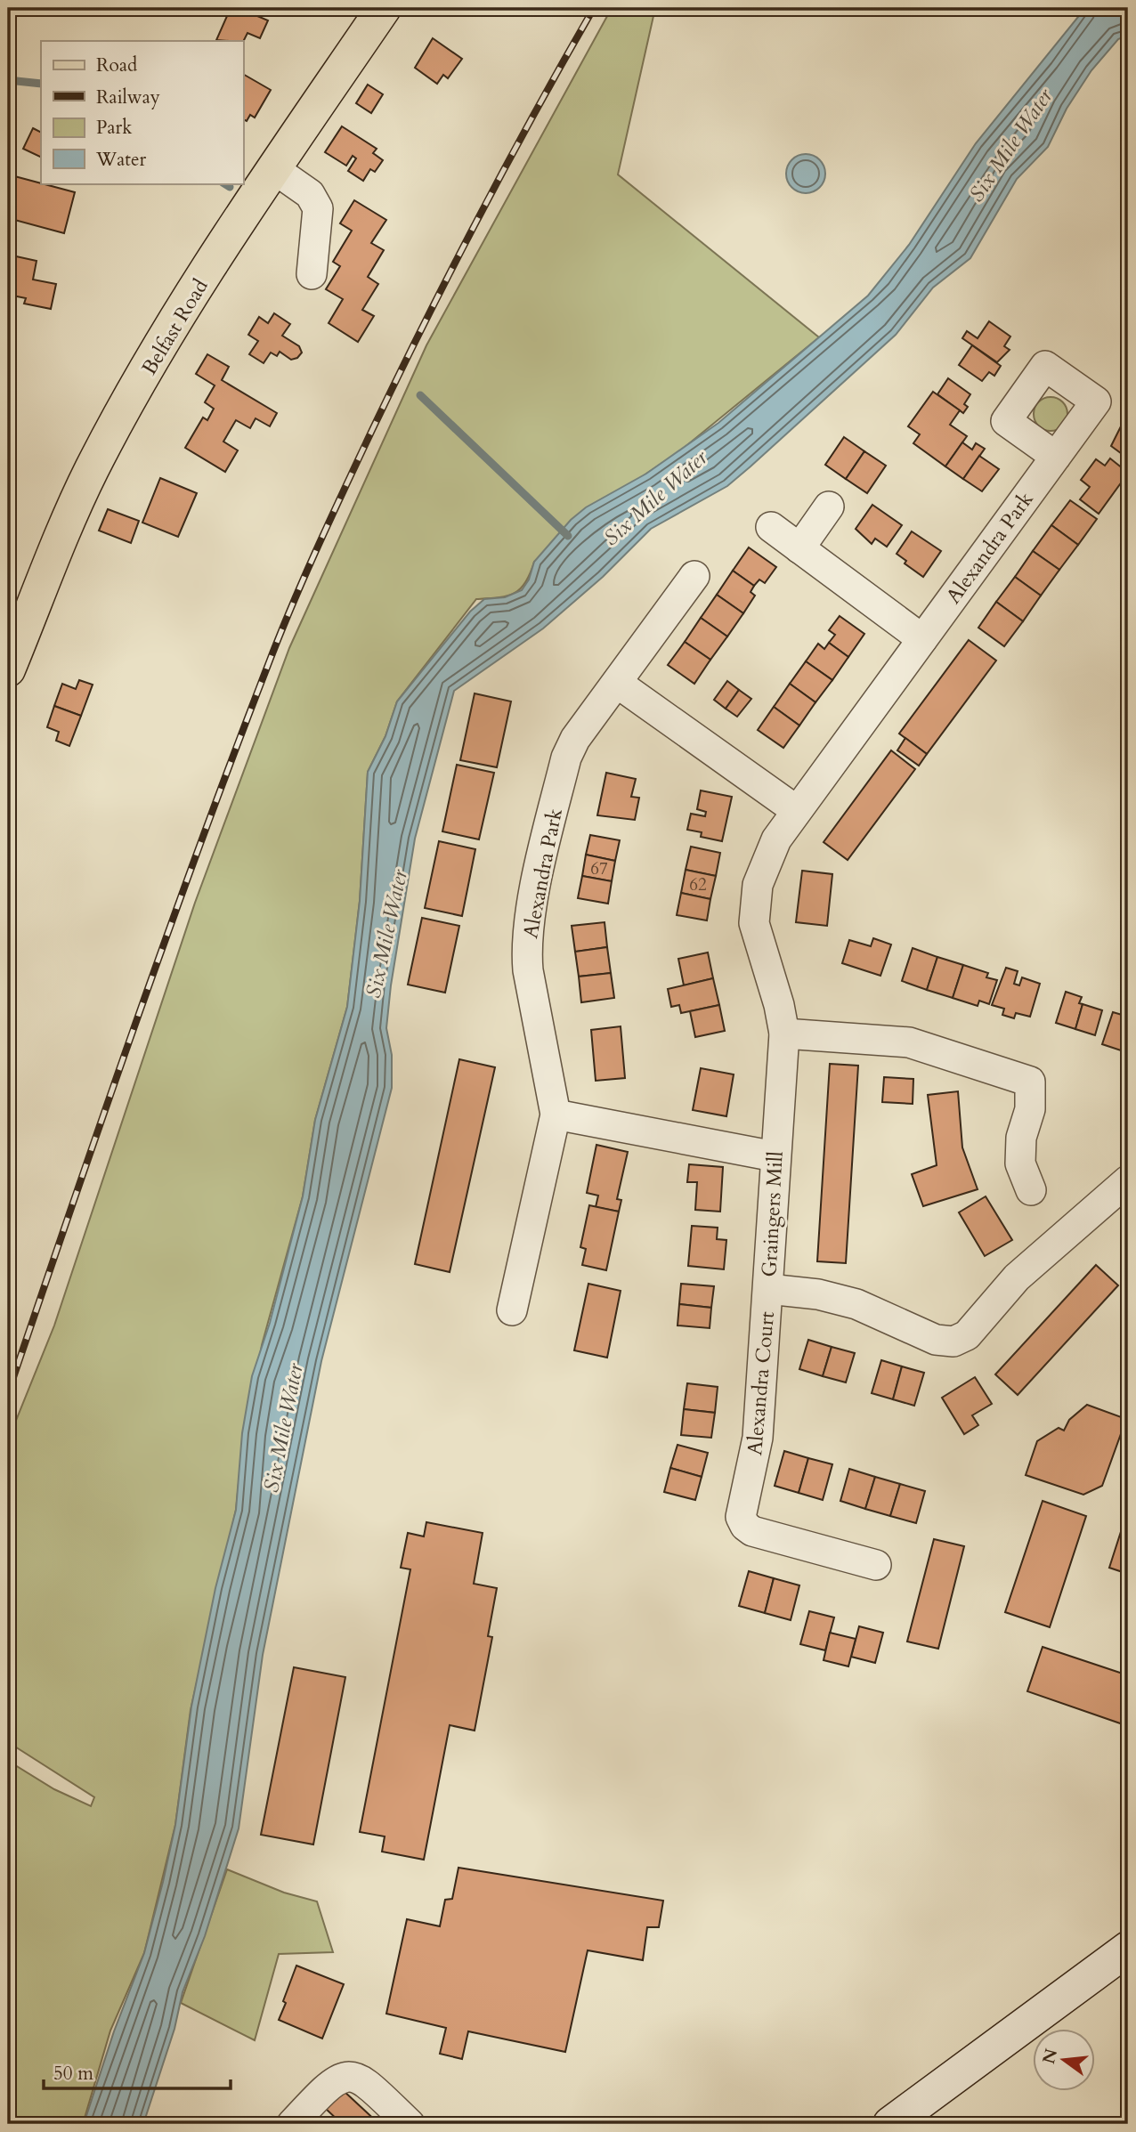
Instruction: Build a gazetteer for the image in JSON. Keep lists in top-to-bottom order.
{
  "streets": {
    "main road": ["Belfast Road"],
    "street": ["Alexandra Park", "Graingers Mill", "Alexandra Court"]
  },
  "crossings": [
    ["Alexandra Park", "Graingers Mill"],
    ["Graingers Mill", "Alexandra Court"]
  ],
  "water": ["Six Mile Water"],
  "house_numbers": ["67", "62"],
  "legend": [
    "Road",
    "Railway",
    "Park",
    "Water"
  ],
  "scale_bar": "50 m",
  "north": "left"
}
